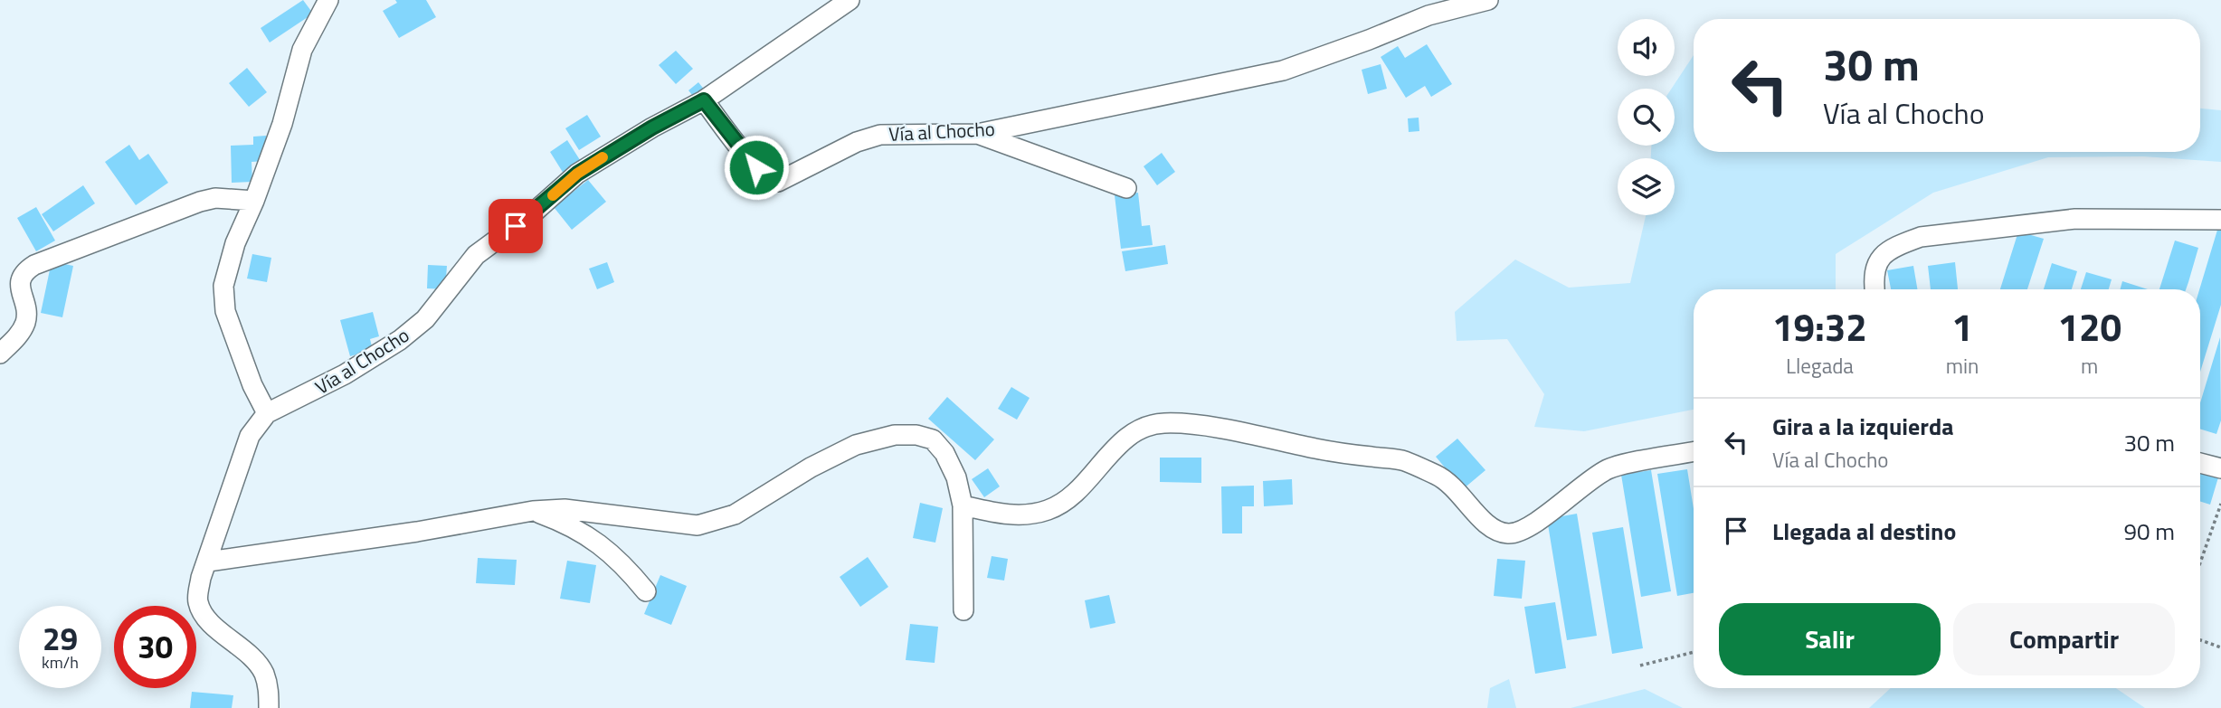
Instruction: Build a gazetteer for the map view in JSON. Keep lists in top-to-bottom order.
{
  "streets": {
    "street": ["Vía al Chocho"]
  },
  "page": {
    "turn": ["30 m", "Vía al Chocho"],
    "eta": [
      "19:32",
      "Llegada",
      "1",
      "min",
      "120",
      "m"
    ],
    "list": [
      {
        "name": "Gira a la izquierda",
        "note": "Vía al Chocho",
        "value": "30 m"
      },
      {
        "name": "Llegada al destino",
        "value": "90 m"
      }
    ],
    "buttons": ["Salir", "Compartir"],
    "speed": "29 km/h",
    "limit": "30"
  }
}
